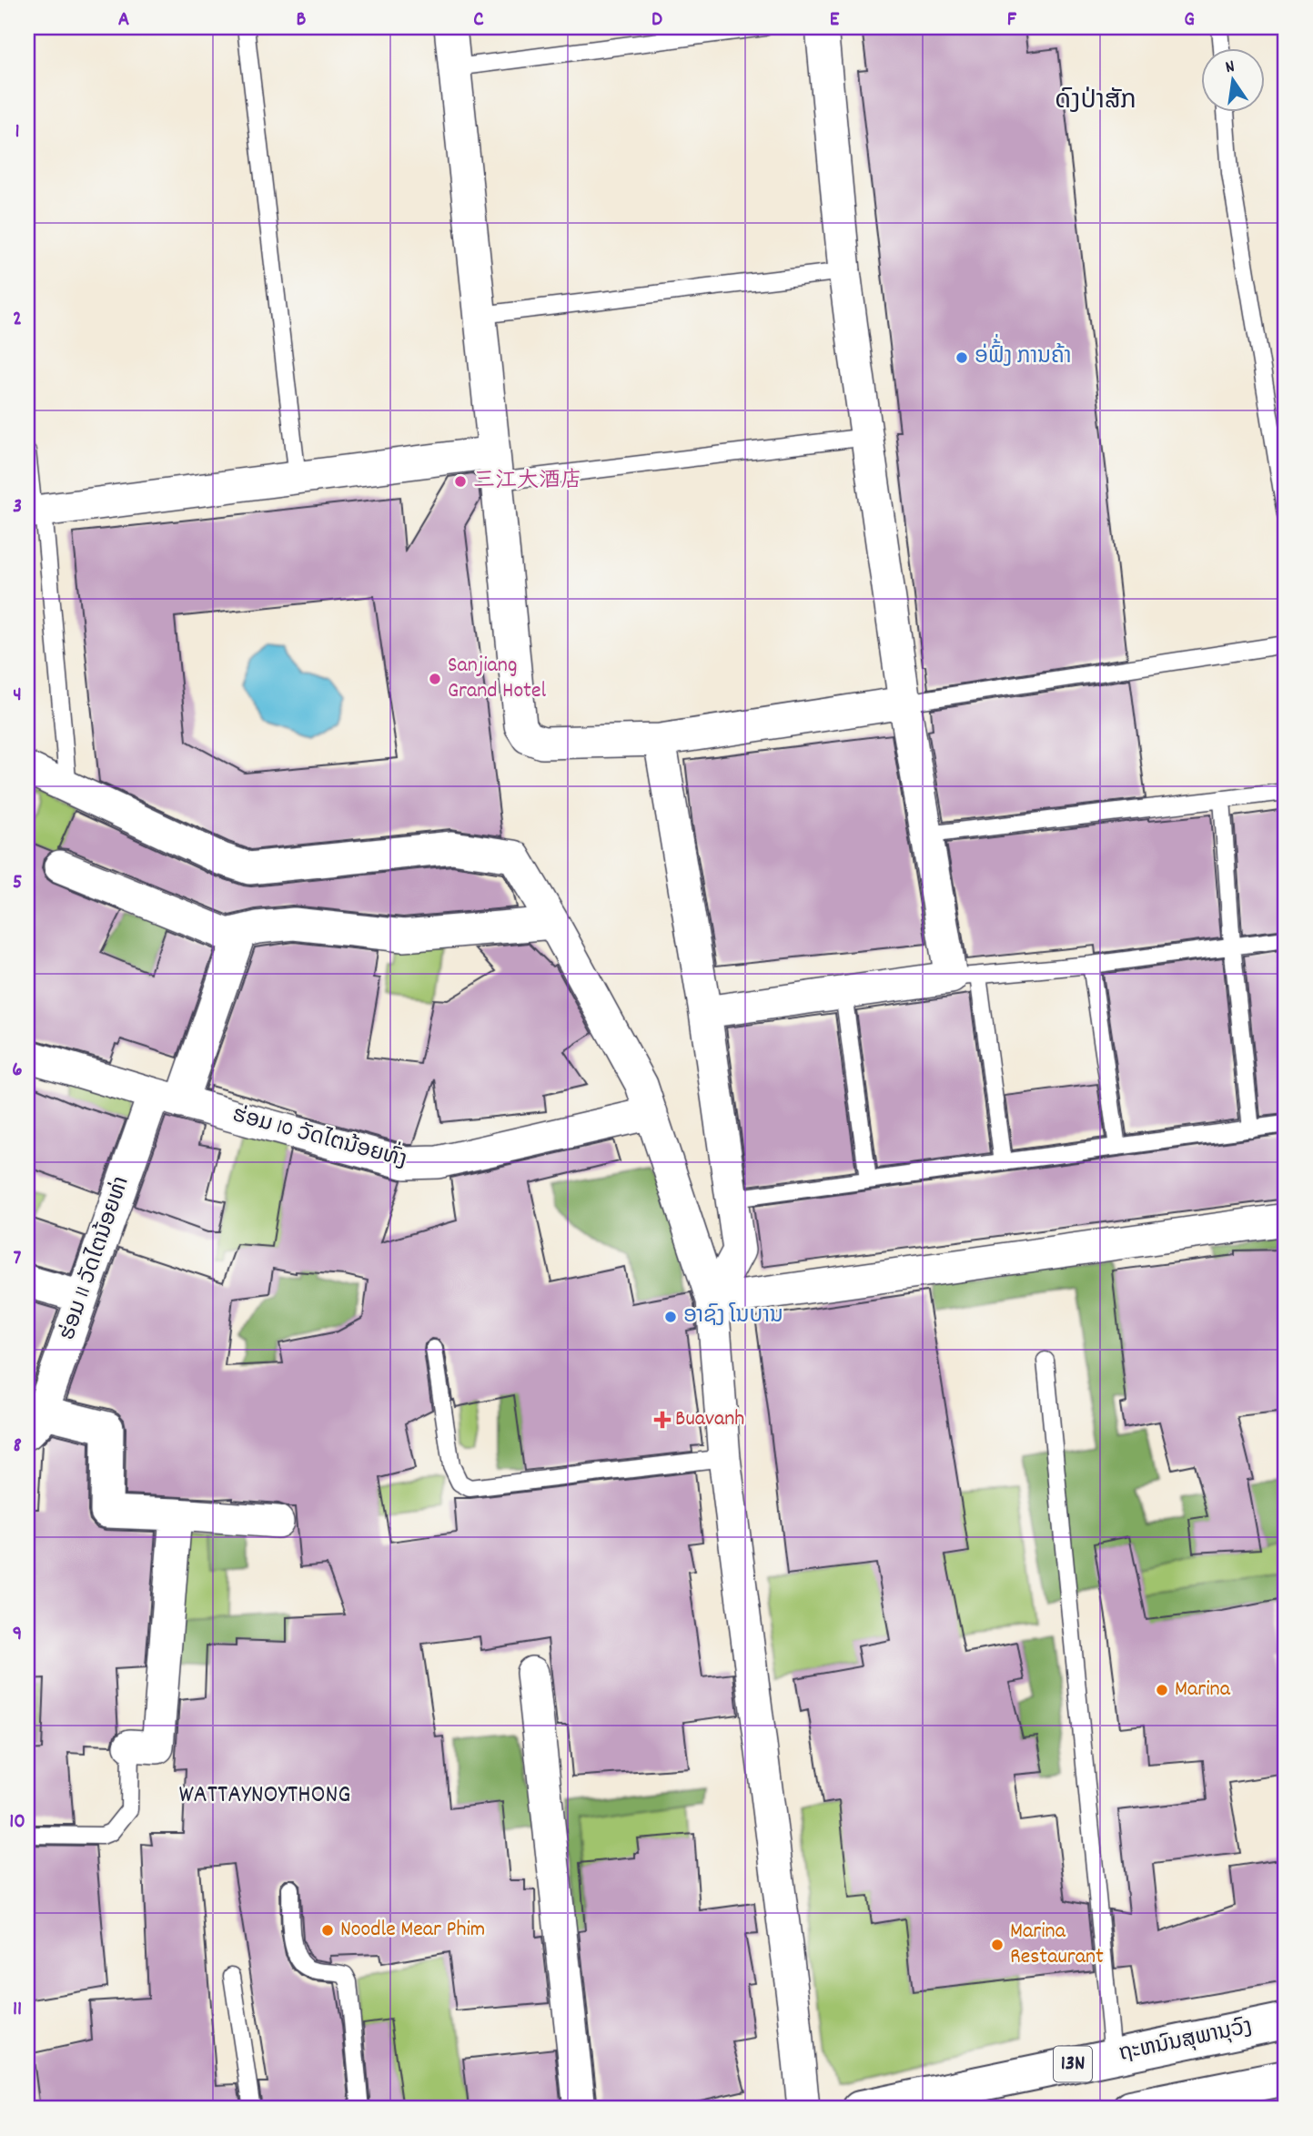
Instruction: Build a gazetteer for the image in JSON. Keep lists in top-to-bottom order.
{
  "streets": {
    "highway": ["ຖະຫນົນສຸພານຸວົງ", "13N"],
    "street": ["ຮ່ອມ 10 ວັດໄຕນ້ອຍທົ່ງ", "ຮ່ອມ 11 ວັດໄຕນ້ອຍທ່າ"]
  },
  "crossings": [
    ["ຮ່ອມ 10 ວັດໄຕນ້ອຍທົ່ງ", "ຮ່ອມ 11 ວັດໄຕນ້ອຍທ່າ"]
  ],
  "districts": ["ດົງປ່າສັກ", "WATTAYNOYTHONG"],
  "places": {
    "other": [
      "ອ່ຟົ້່ງ ການຄ້າ",
      "三江大酒店",
      "Sanjiang Grand Hotel",
      "ອາຊົງ ໂນບານ",
      "Marina",
      "Noodle Mear Phim",
      "Marina Restaurant"
    ],
    "health": ["Buavanh"]
  },
  "north": "top",
  "grid": {
    "columns": [
      "A",
      "B",
      "C",
      "D",
      "E",
      "F",
      "G"
    ],
    "rows": [
      "1",
      "2",
      "3",
      "4",
      "5",
      "6",
      "7",
      "8",
      "9",
      "10",
      "11"
    ]
  }
}
